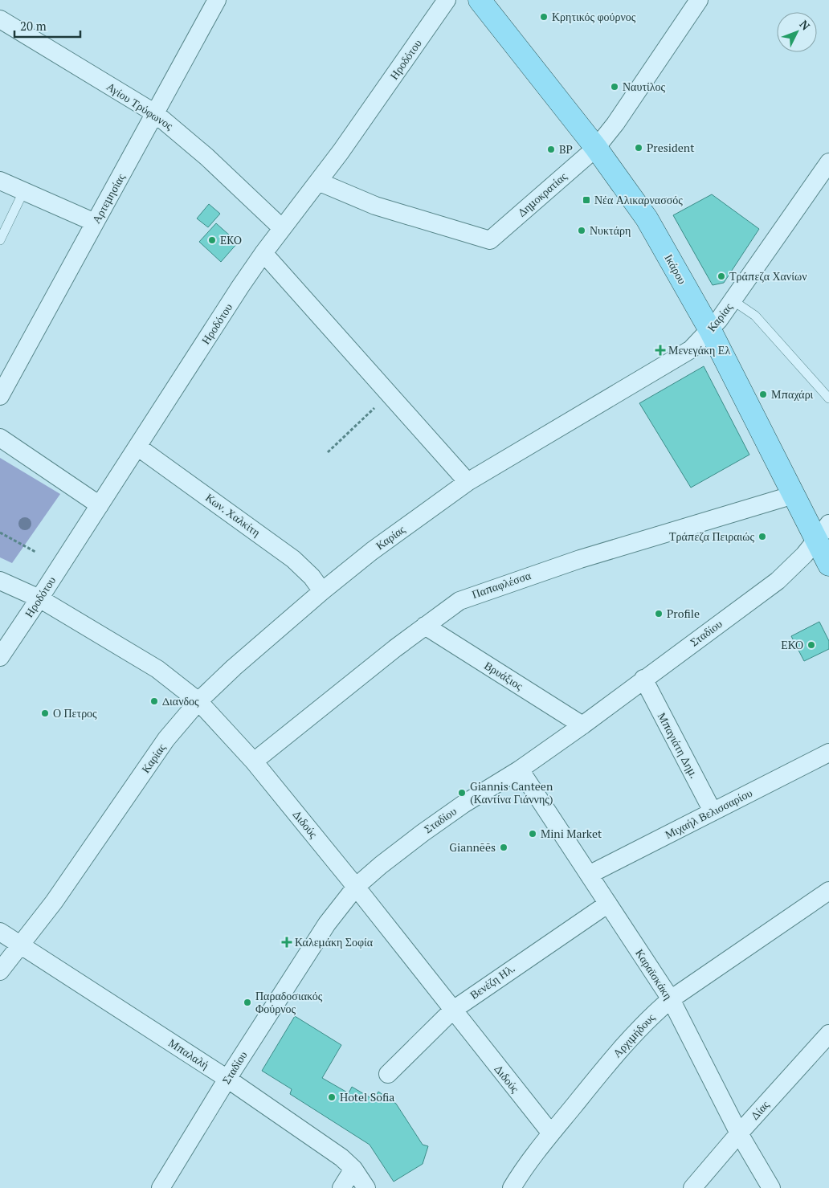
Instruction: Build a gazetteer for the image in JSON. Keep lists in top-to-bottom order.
{
  "streets": {
    "main road": ["Ικάρου"],
    "street": [
      "Ηροδότου",
      "Αγίου Τρύφωνος",
      "Δημοκρατίας",
      "Αρτεμησίας",
      "Καρίας",
      "Κων. Χαλκίτη",
      "Παπαφλέσσα",
      "Σταδίου",
      "Βρυάξιος",
      "Μπαγιάτη Δημ.",
      "Μιχαήλ Βελισσαρίου",
      "Διδούς",
      "Καραϊσκάκη",
      "Βενέζη Ηλ.",
      "Αρχιμήδους",
      "Μπαλαλή",
      "Δίας"
    ]
  },
  "crossings": [
    ["Ηροδότου", "Αγίου Τρύφωνος"],
    ["Ηροδότου", "Δημοκρατίας"],
    ["Ηροδότου", "Κων. Χαλκίτη"],
    ["Ηροδότου", "Διδούς"],
    ["Αγίου Τρύφωνος", "Αρτεμησίας"],
    ["Δημοκρατίας", "Ικάρου"],
    ["Ικάρου", "Καρίας"],
    ["Ικάρου", "Παπαφλέσσα"],
    ["Ικάρου", "Σταδίου"],
    ["Καρίας", "Κων. Χαλκίτη"],
    ["Καρίας", "Διδούς"],
    ["Καρίας", "Μπαλαλή"],
    ["Παπαφλέσσα", "Βρυάξιος"],
    ["Παπαφλέσσα", "Διδούς"],
    ["Σταδίου", "Βρυάξιος"],
    ["Σταδίου", "Μπαγιάτη Δημ."],
    ["Σταδίου", "Διδούς"],
    ["Σταδίου", "Καραϊσκάκη"],
    ["Σταδίου", "Μπαλαλή"],
    ["Μπαγιάτη Δημ.", "Μιχαήλ Βελισσαρίου"],
    ["Μιχαήλ Βελισσαρίου", "Καραϊσκάκη"],
    ["Διδούς", "Βενέζη Ηλ."],
    ["Διδούς", "Αρχιμήδους"],
    ["Καραϊσκάκη", "Βενέζη Ηλ."],
    ["Καραϊσκάκη", "Αρχιμήδους"],
    ["Καραϊσκάκη", "Δίας"]
  ],
  "places": {
    "other": [
      "Κρητικός φούρνος",
      "Ναυτίλος",
      "President",
      "BP",
      "Νυκτάρη",
      "EKO",
      "Τράπεζα Χανίων",
      "Μπαχάρι",
      "Τράπεζα Πειραιώς",
      "Profile",
      "ΕΚΟ",
      "Διανδος",
      "Ο Πετρος",
      "Giannis Canteen (Καντίνα Γιάννης)",
      "Mini Market",
      "Giannēēs",
      "Παραδοσιακός Φούρνος",
      "Hotel Sofia"
    ],
    "transit": ["Νέα Αλικαρνασσός"],
    "health": ["Μενεγάκη Ελ", "Καλεμάκη Σοφία"]
  },
  "scale_bar": "20 m",
  "north": "top right"
}
